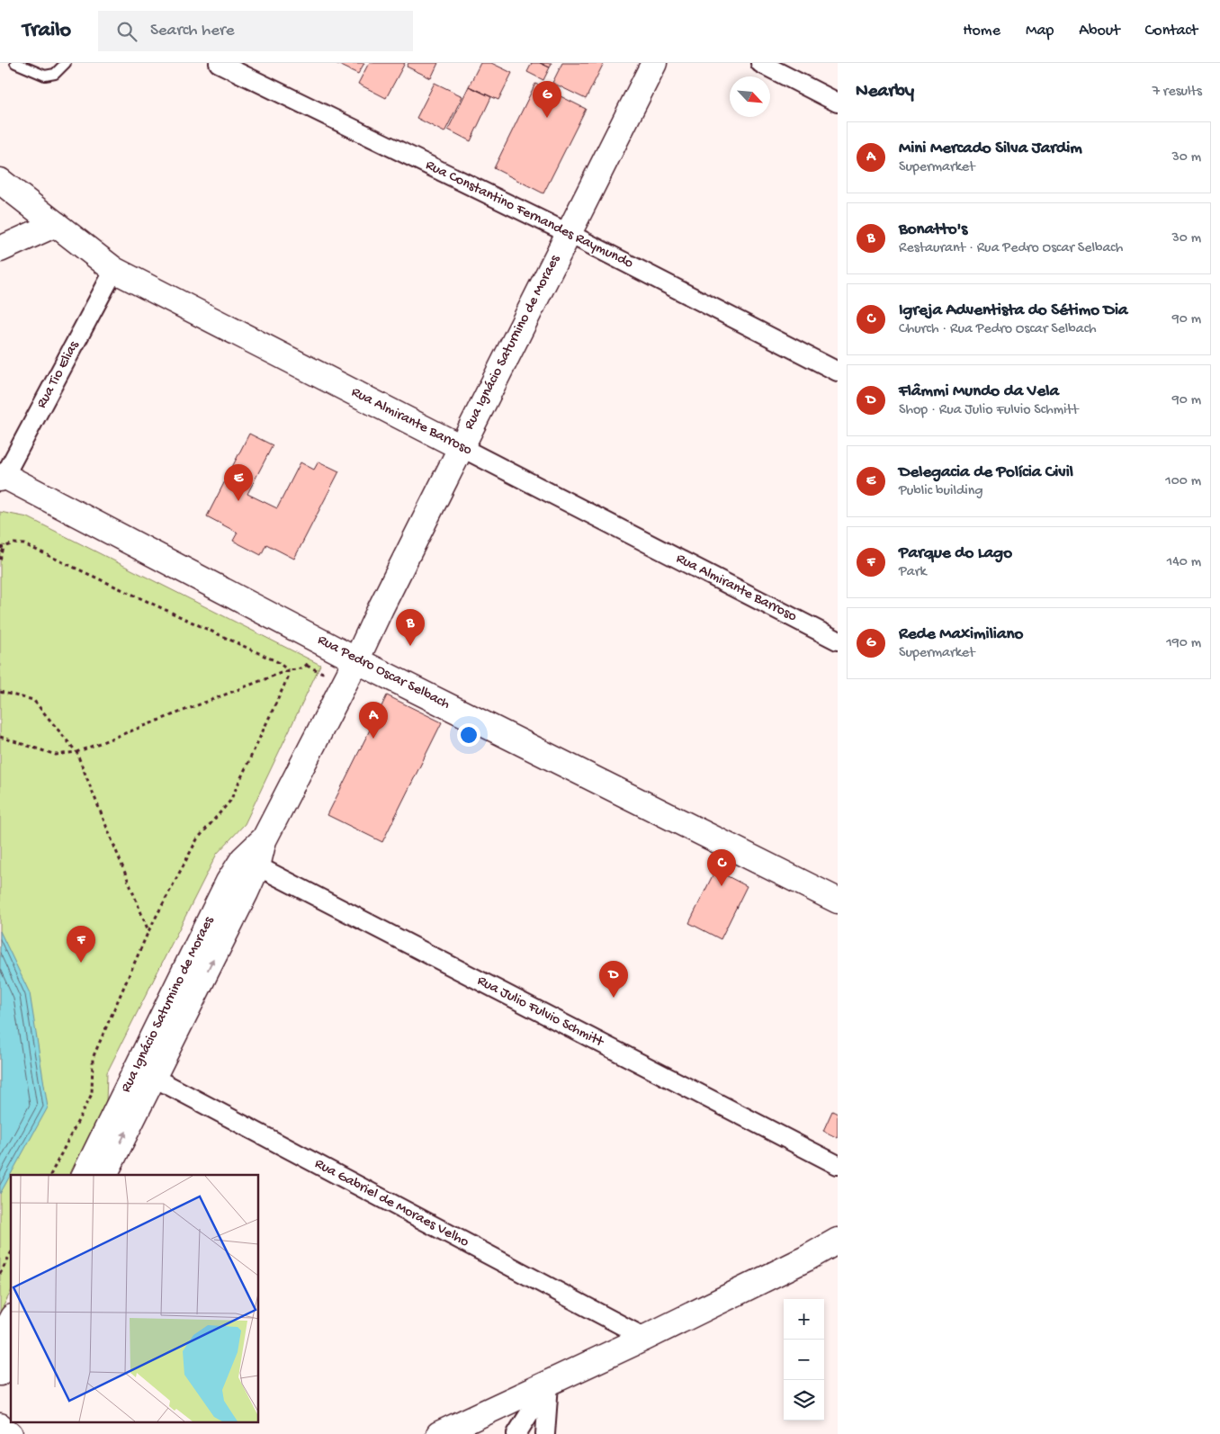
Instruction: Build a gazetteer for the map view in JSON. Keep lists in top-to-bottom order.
{
  "streets": {
    "street": [
      "Rua Constantino Fernandes Raymundo",
      "Rua Ignácio Saturnino de Moraes",
      "Rua Tio Elias",
      "Rua Almirante Barroso",
      "Rua Pedro Oscar Selbach",
      "Rua Julio Fulvio Schmitt",
      "Rua Gabriel de Moraes Velho"
    ]
  },
  "crossings": [
    ["Rua Constantino Fernandes Raymundo", "Rua Ignácio Saturnino de Moraes"],
    ["Rua Ignácio Saturnino de Moraes", "Rua Almirante Barroso"],
    ["Rua Ignácio Saturnino de Moraes", "Rua Pedro Oscar Selbach"],
    ["Rua Ignácio Saturnino de Moraes", "Rua Julio Fulvio Schmitt"],
    ["Rua Ignácio Saturnino de Moraes", "Rua Gabriel de Moraes Velho"],
    ["Rua Tio Elias", "Rua Almirante Barroso"],
    ["Rua Tio Elias", "Rua Pedro Oscar Selbach"]
  ],
  "north": "bottom right",
  "page": {
    "header": "Trailo",
    "search": "Search here",
    "nav": [
      "Home",
      "Map",
      "About",
      "Contact"
    ],
    "heading": ["Nearby", "7 results"],
    "pins": [
      "G",
      "E",
      "B",
      "A",
      "C",
      "F",
      "D"
    ],
    "list": [
      {
        "mark": "A",
        "name": "Mini Mercado Silva Jardim",
        "note": "Supermarket",
        "value": "30 m"
      },
      {
        "mark": "B",
        "name": "Bonatto's",
        "note": "Restaurant · Rua Pedro Oscar Selbach",
        "value": "30 m"
      },
      {
        "mark": "C",
        "name": "Igreja Adventista do Sétimo Dia",
        "note": "Church · Rua Pedro Oscar Selbach",
        "value": "90 m"
      },
      {
        "mark": "D",
        "name": "Flâmmi Mundo da Vela",
        "note": "Shop · Rua Julio Fulvio Schmitt",
        "value": "90 m"
      },
      {
        "mark": "E",
        "name": "Delegacia de Polícia Civil",
        "note": "Public building",
        "value": "100 m"
      },
      {
        "mark": "F",
        "name": "Parque do Lago",
        "note": "Park",
        "value": "140 m"
      },
      {
        "mark": "G",
        "name": "Rede Maximiliano",
        "note": "Supermarket",
        "value": "190 m"
      }
    ],
    "map_buttons": ["+", "−"]
  }
}
